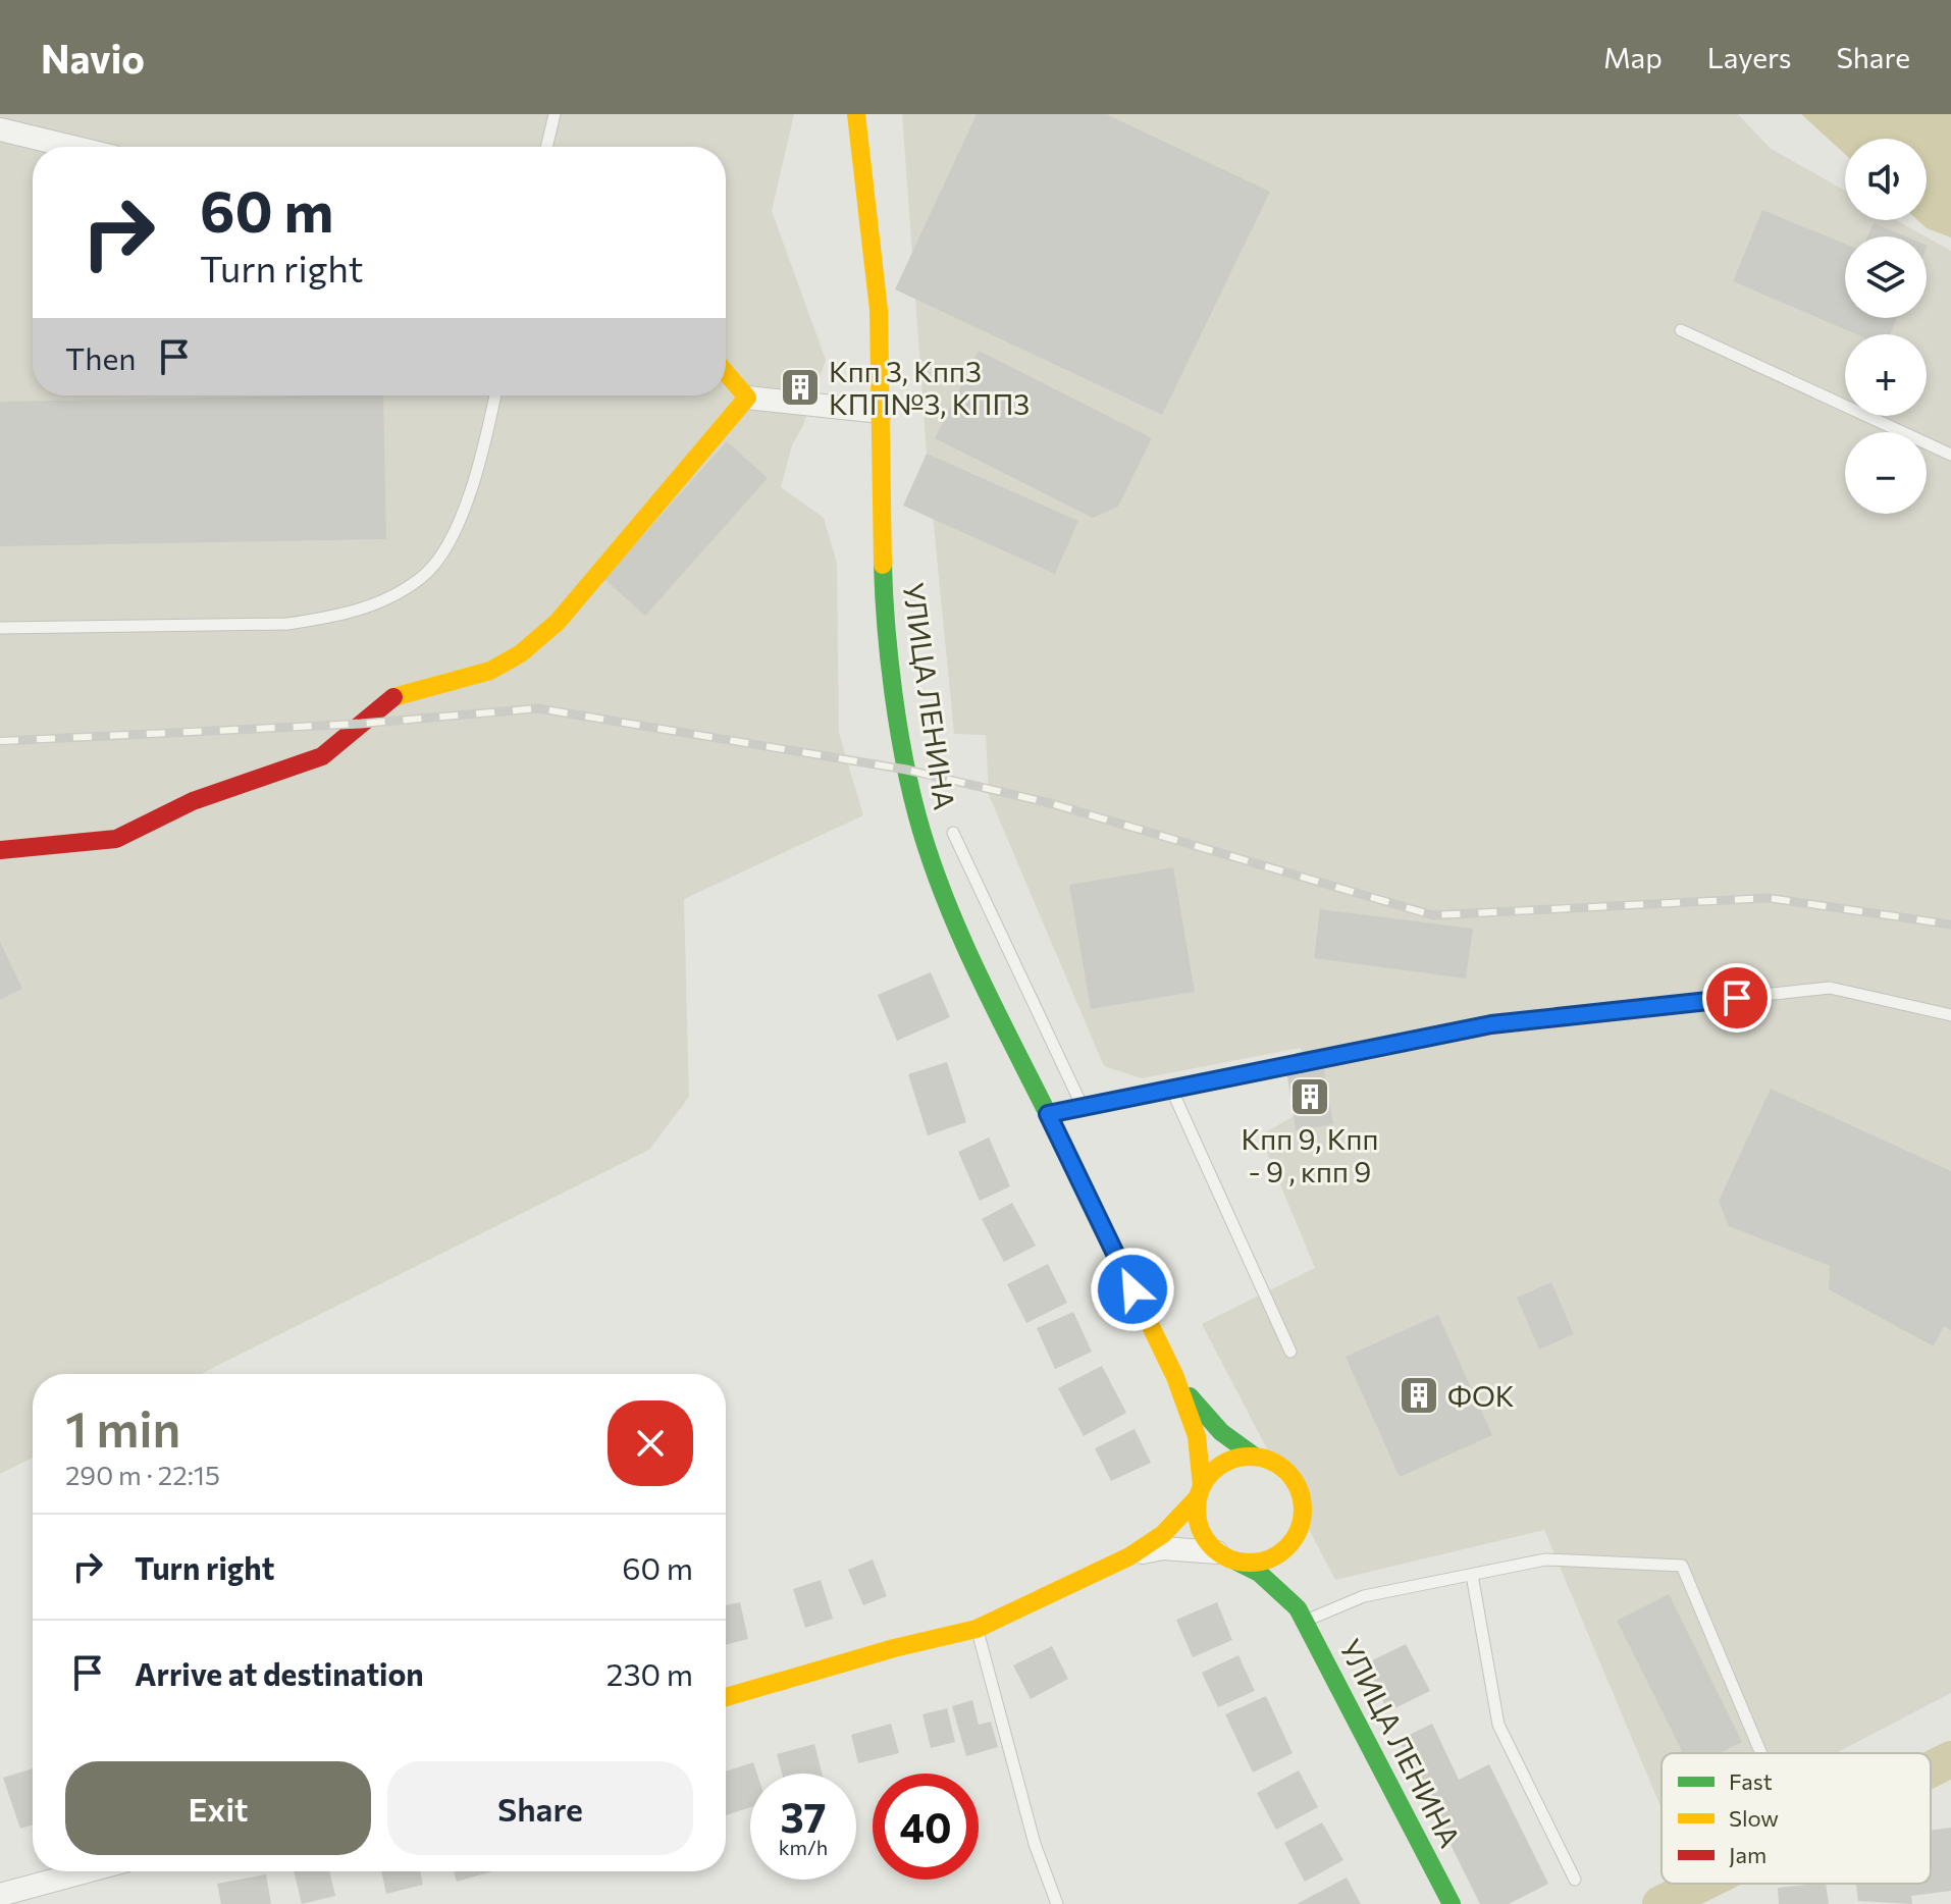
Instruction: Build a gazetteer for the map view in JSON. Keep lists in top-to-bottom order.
{
  "streets": {
    "street": ["УЛИЦА ЛЕНИНА"]
  },
  "places": {
    "building": ["Кпп 3, Кпп3 КПП№3, КПП3", "Кпп 9, Кпп - 9 , кпп 9", "ФОК"]
  },
  "legend": ["Fast", "Slow", "Jam"],
  "page": {
    "header": "Navio",
    "nav": ["Map", "Layers", "Share"],
    "map_buttons": ["+", "−"],
    "turn": ["60 m", "Turn right"],
    "then": "Then",
    "heading": ["1 min", "290 m · 22:15"],
    "list": [
      {
        "name": "Turn right",
        "value": "60 m"
      },
      {
        "name": "Arrive at destination",
        "value": "230 m"
      }
    ],
    "buttons": ["Exit", "Share"],
    "speed": "37 km/h",
    "limit": "40"
  }
}
